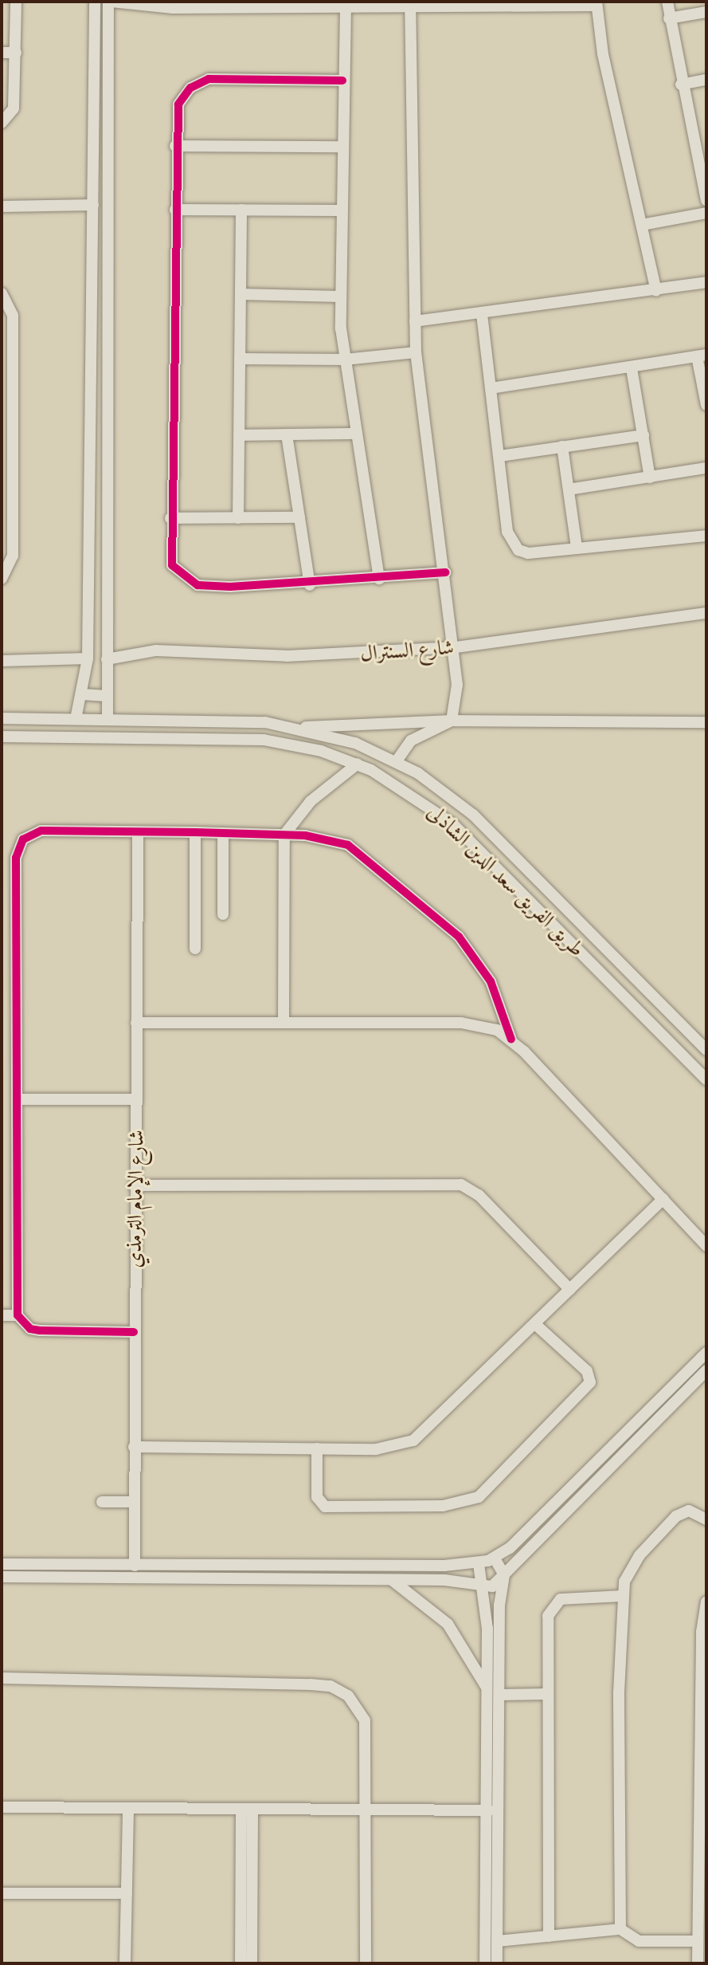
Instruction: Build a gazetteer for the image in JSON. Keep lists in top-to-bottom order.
{
  "streets": {
    "street": ["شارع السنترال", "طريق الفريق سعد الدين الشاذلى", "شارع الإمام الترمذي"]
  }
}
